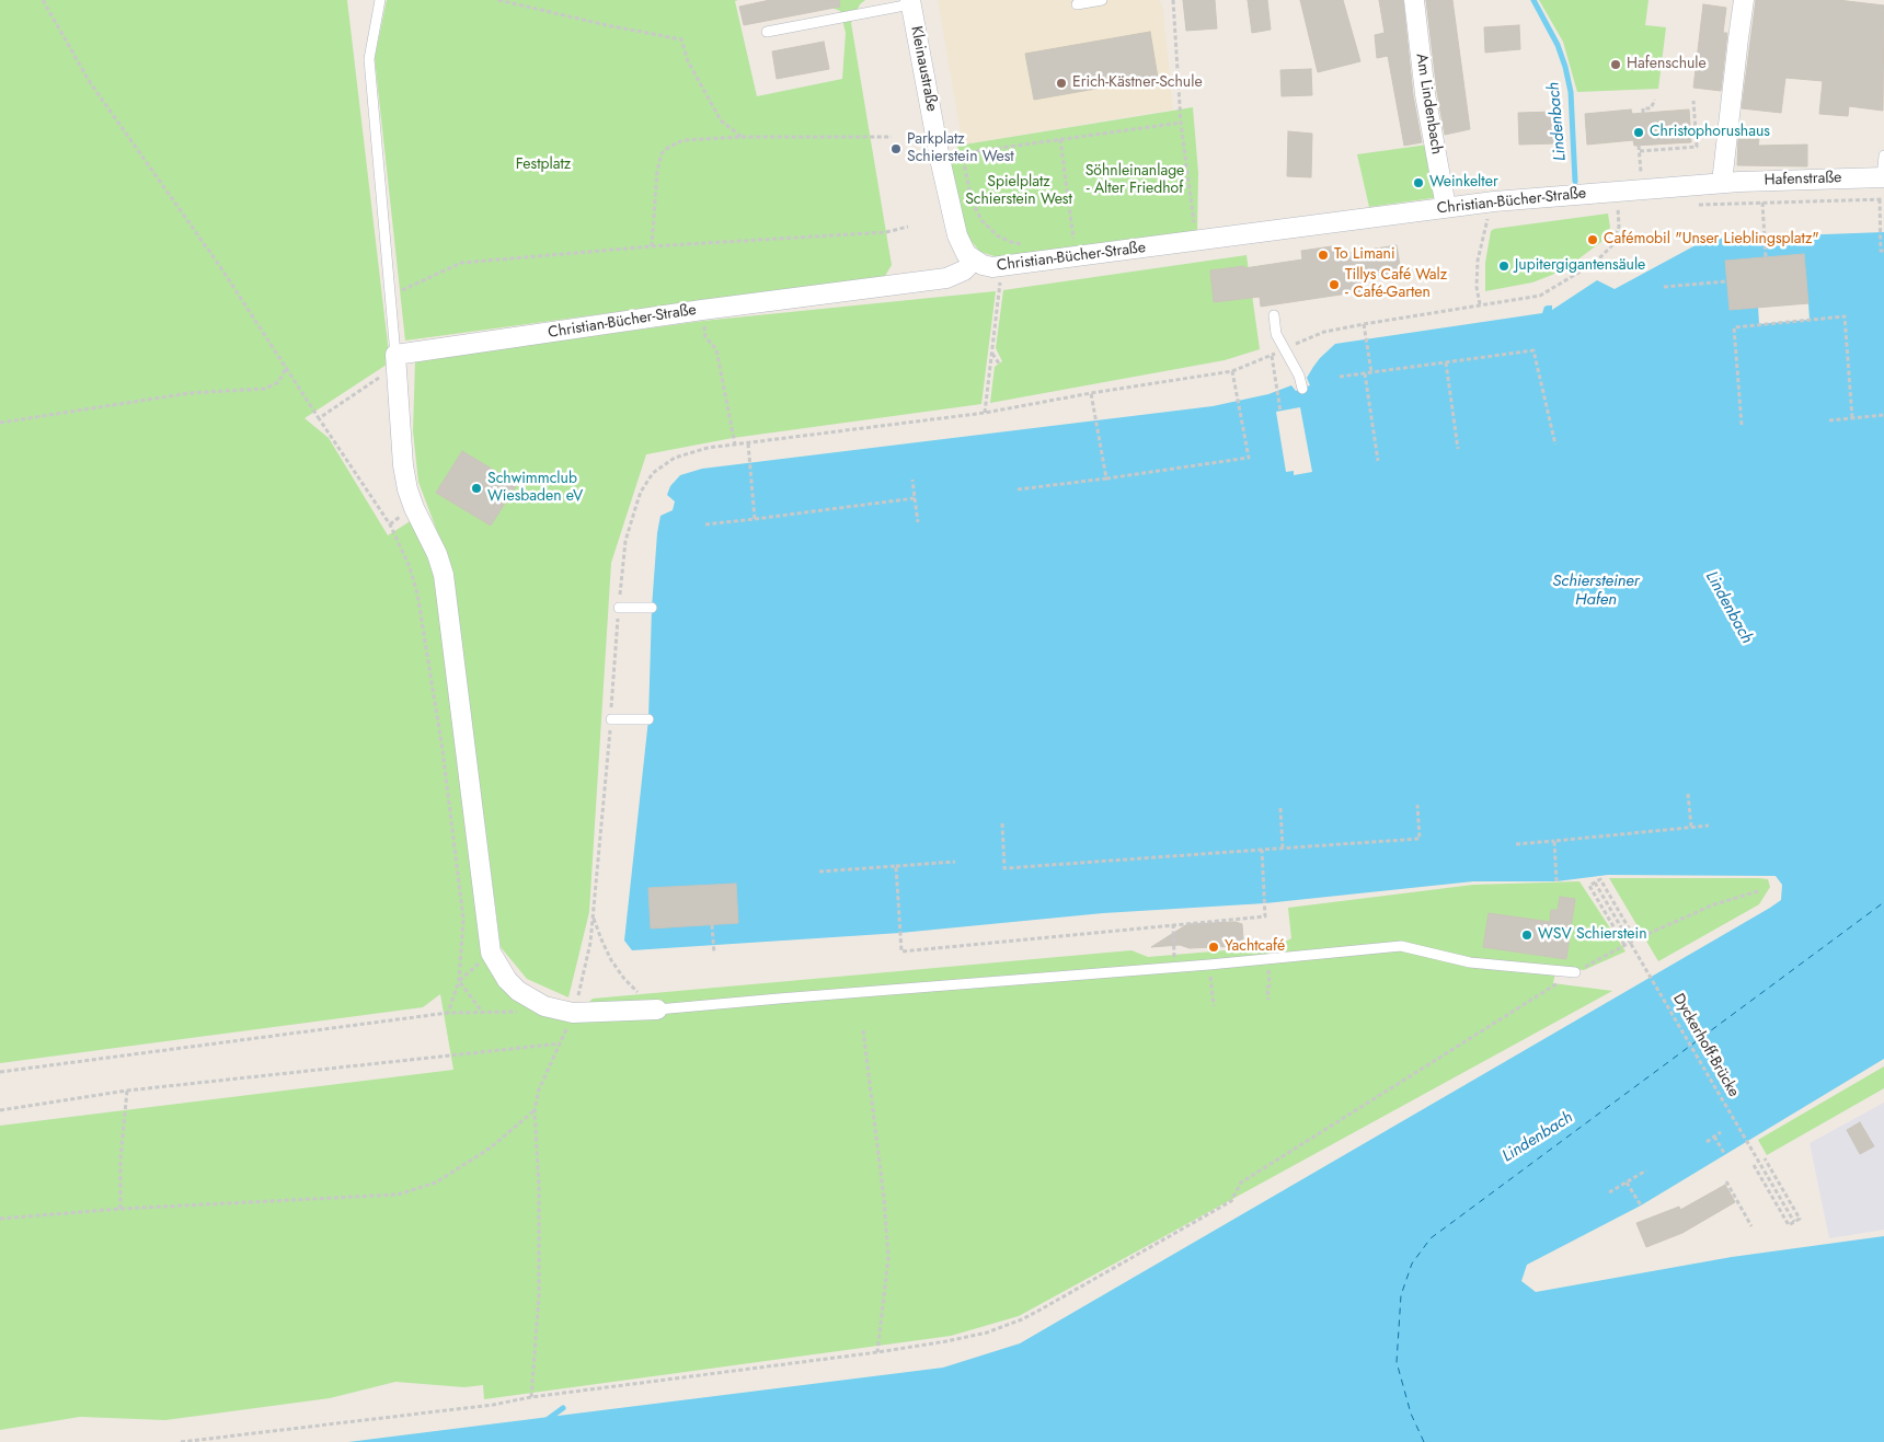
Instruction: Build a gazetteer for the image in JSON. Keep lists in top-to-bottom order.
{
  "streets": {
    "street": [
      "Kleinaustraße",
      "Am Lindenbach",
      "Hafenstraße",
      "Christian-Bücher-Straße"
    ],
    "path": ["Dyckerhoff-Brücke"]
  },
  "crossings": [
    ["Kleinaustraße", "Christian-Bücher-Straße"],
    ["Am Lindenbach", "Christian-Bücher-Straße"],
    ["Hafenstraße", "Christian-Bücher-Straße"]
  ],
  "water": ["Lindenbach", "Schiersteiner Hafen"],
  "parks": ["Festplatz", "Söhnleinanlage - Alter Friedhof", "Spielplatz Schierstein West"],
  "places": [
    "Hafenschule",
    "Erich-Kästner-Schule",
    "Christophorushaus",
    "Parkplatz Schierstein West",
    "Weinkelter",
    "Cafémobil \"Unser Lieblingsplatz\"",
    "To Limani",
    "Jupitergigantensäule",
    "Tillys Café Walz - Café-Garten",
    "Schwimmclub Wiesbaden eV",
    "WSV Schierstein",
    "Yachtcafé"
  ]
}
